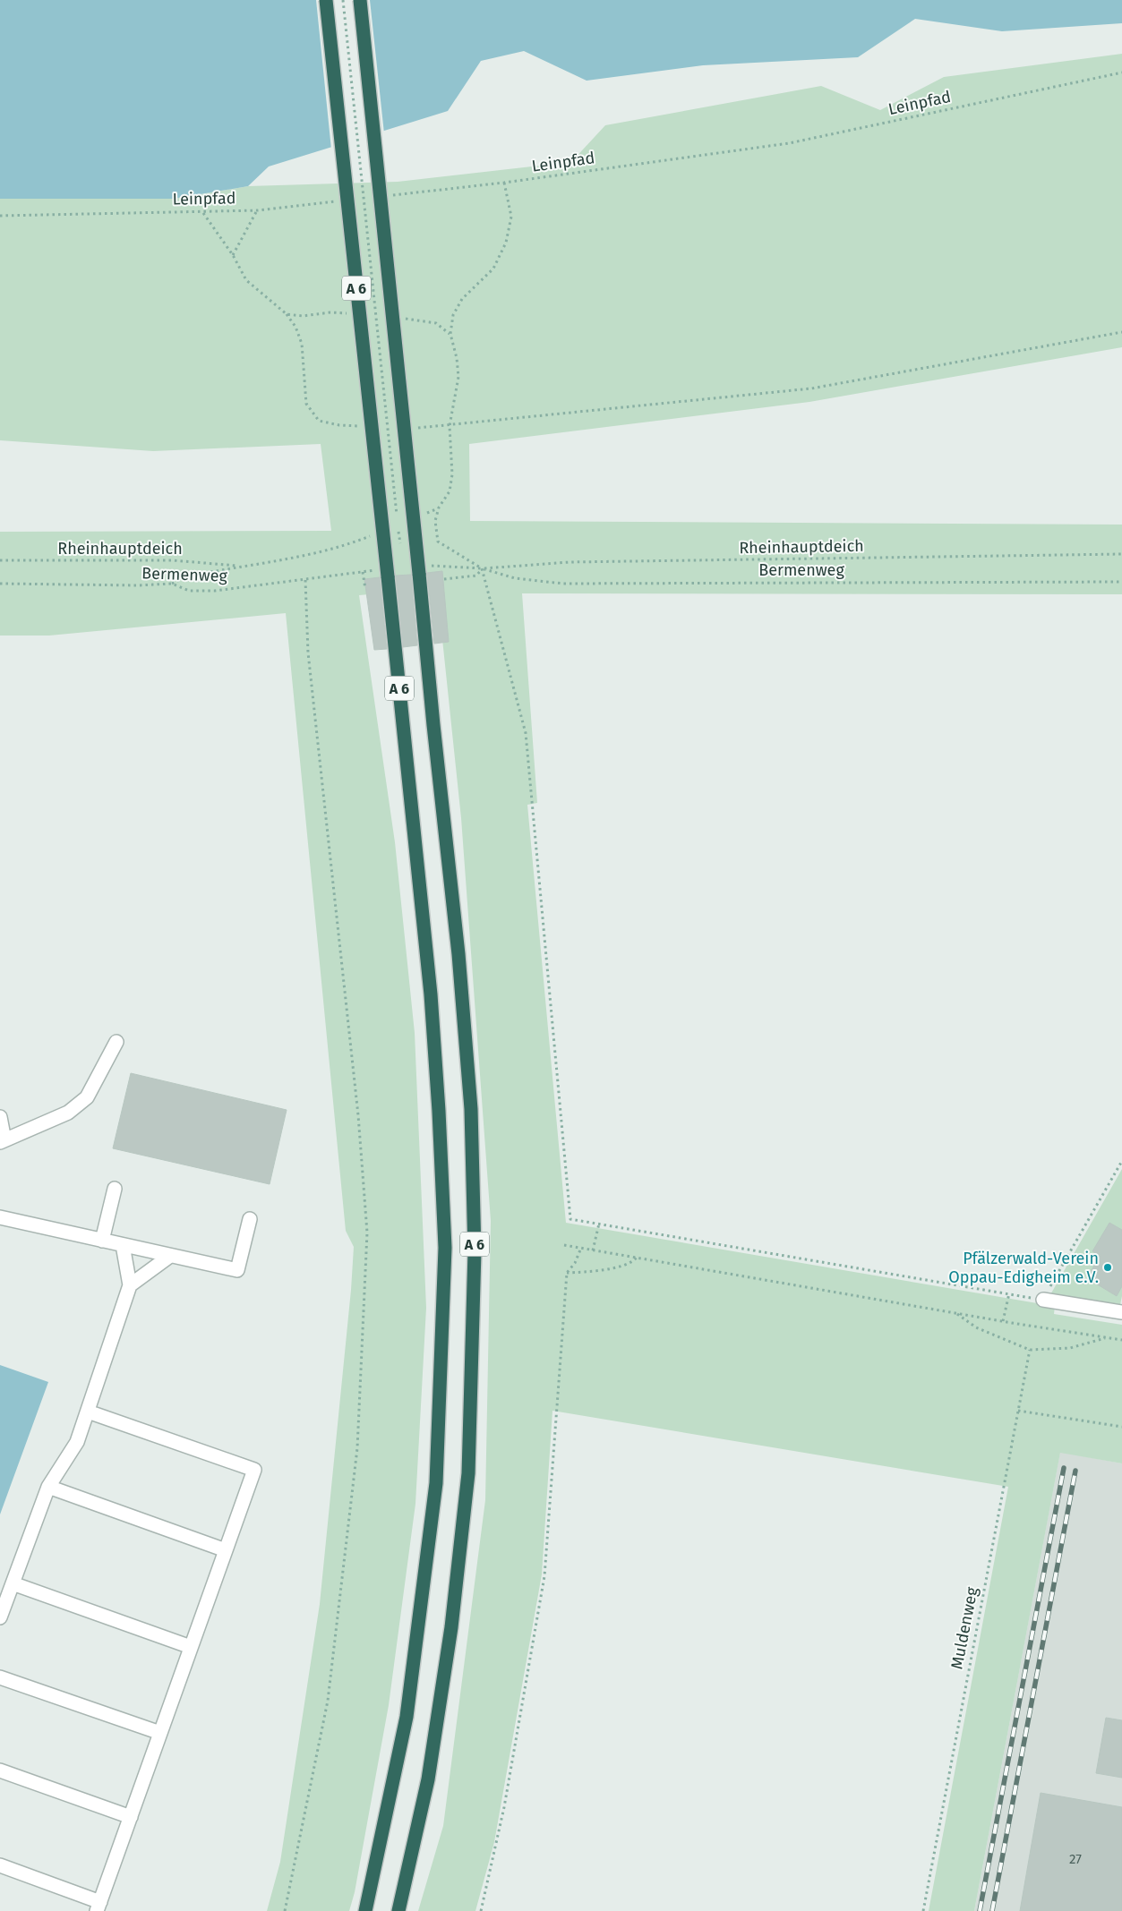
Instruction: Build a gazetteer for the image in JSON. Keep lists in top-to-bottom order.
{
  "streets": {
    "highway": ["A 6"],
    "path": [
      "Leinpfad",
      "Rheinhauptdeich",
      "Bermenweg",
      "Muldenweg"
    ]
  },
  "crossings": [
    ["Rheinhauptdeich", "Bermenweg"]
  ],
  "places": ["Pfälzerwald-Verein Oppau-Edigheim e.V."],
  "house_numbers": ["27"]
}
